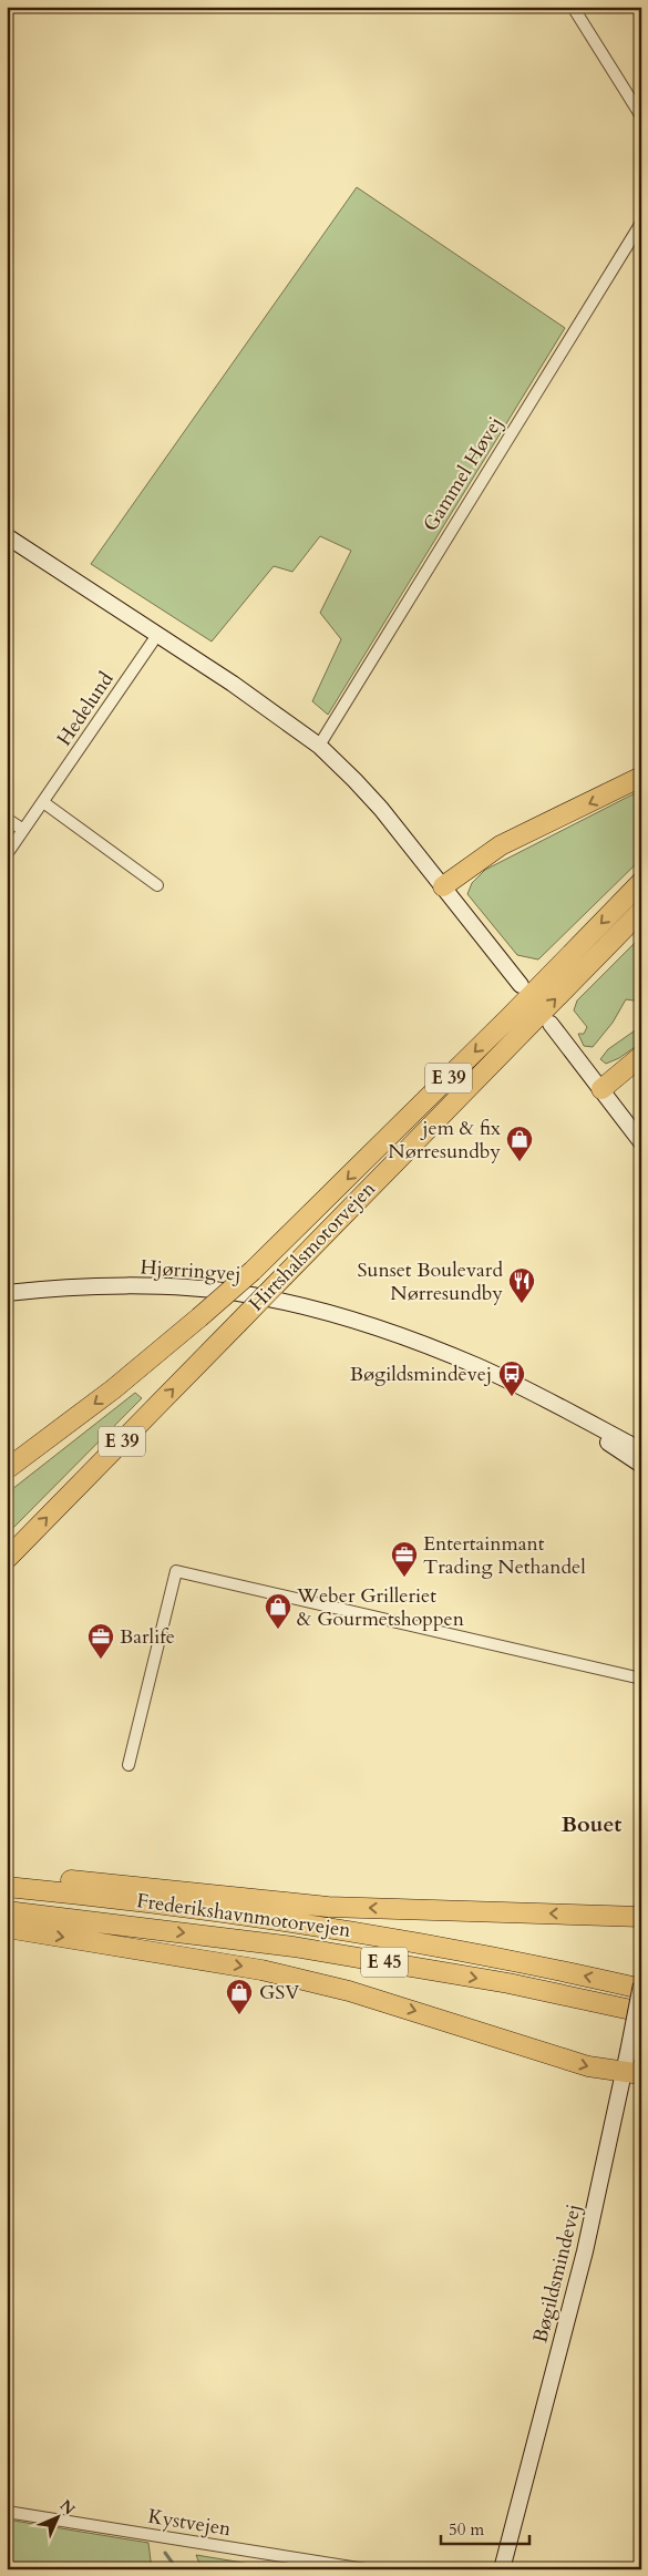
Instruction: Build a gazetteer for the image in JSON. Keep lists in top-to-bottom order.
{
  "streets": {
    "highway": [
      "E 39",
      "Hirtshalsmotorvejen",
      "Frederikshavnmotorvejen",
      "E 45"
    ],
    "street": [
      "Gammel Høvej",
      "Hedelund",
      "Hjørringvej",
      "Bøgildsmindevej",
      "Kystvejen"
    ]
  },
  "districts": ["Bouet"],
  "places": {
    "shop": ["jem & fix Nørresundby", "Weber Grilleriet & Gourmetshoppen", "GSV"],
    "restaurant": ["Sunset Boulevard Nørresundby"],
    "bus stop": ["Bøgildsmindevej"],
    "office": ["Entertainmant Trading Nethandel", "Barlife"]
  },
  "scale_bar": "50 m",
  "north": "top right"
}
